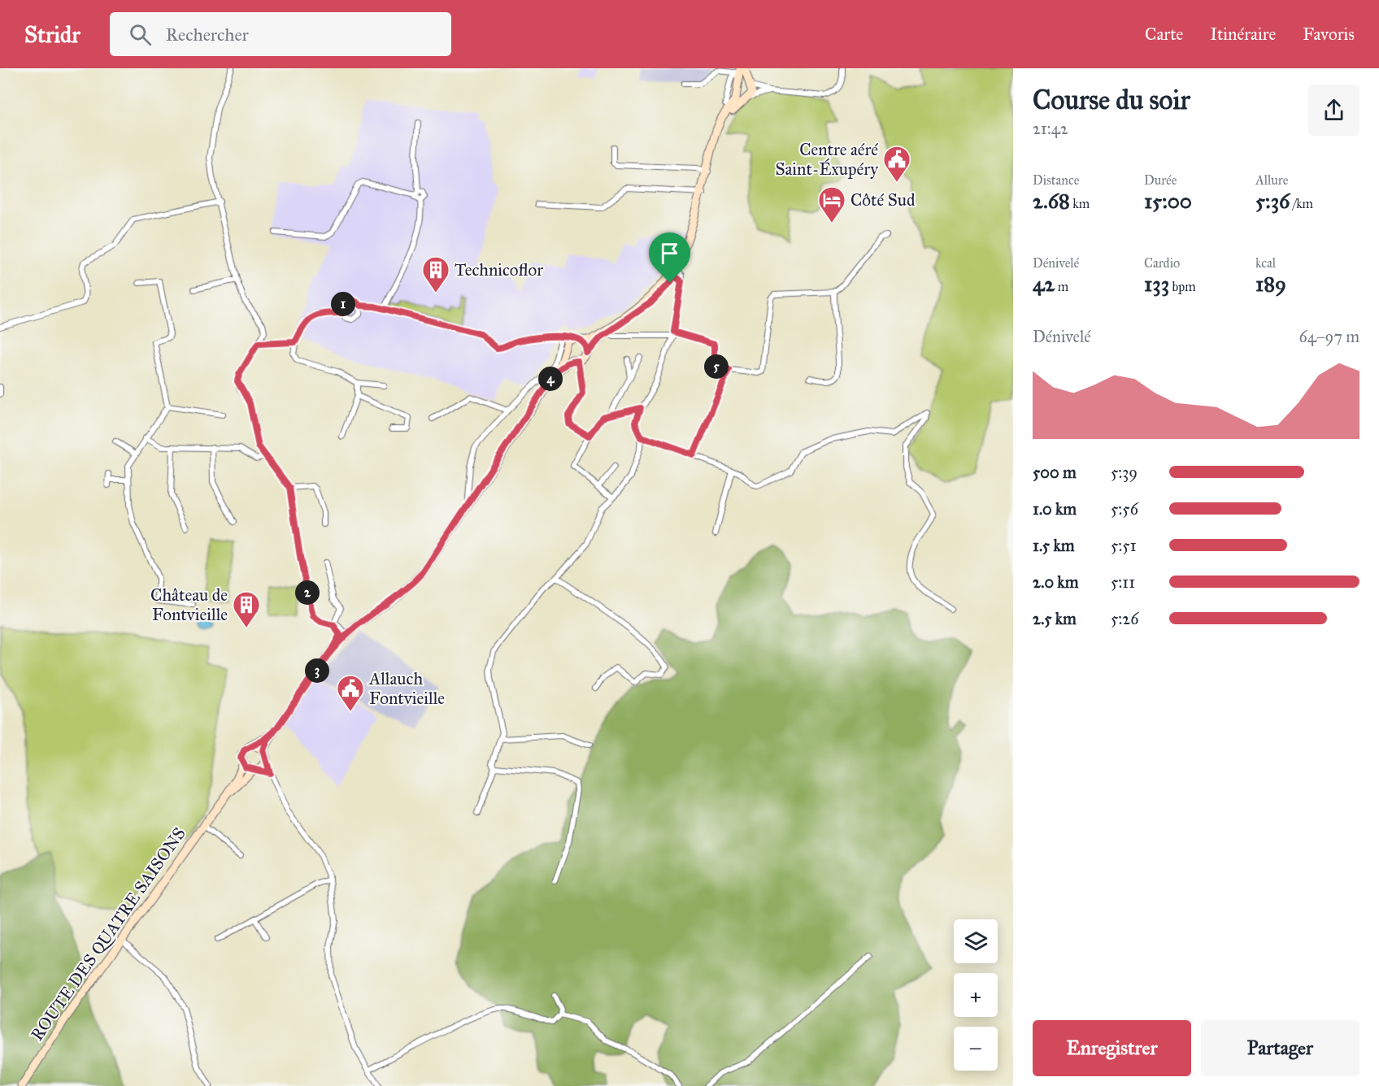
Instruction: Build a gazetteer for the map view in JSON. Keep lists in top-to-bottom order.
{
  "streets": {
    "main road": ["ROUTE DES QUATRE SAISONS"]
  },
  "places": {
    "public building": ["Centre aéré Saint-Éxupéry", "Allauch Fontvieille"],
    "hotel": ["Côté Sud"],
    "building": ["Technicoflor", "Château de Fontvieille"]
  },
  "page": {
    "header": "Stridr",
    "search": "Rechercher",
    "nav": ["Carte", "Itinéraire", "Favoris"],
    "heading": ["Course du soir", "21:42"],
    "stats": [
      ["Distance", "2.68 km"],
      ["Durée", "15:00"],
      ["Allure", "5:36 /km"],
      ["Dénivelé", "42 m"],
      ["Cardio", "133 bpm"],
      ["kcal", "189"]
    ],
    "pins": [
      "1",
      "5",
      "4",
      "2",
      "3"
    ],
    "chart": ["Dénivelé", "64–97 m"],
    "list": [
      {
        "name": "500 m",
        "note": "5:39"
      },
      {
        "name": "1.0 km",
        "note": "5:56"
      },
      {
        "name": "1.5 km",
        "note": "5:51"
      },
      {
        "name": "2.0 km",
        "note": "5:11"
      },
      {
        "name": "2.5 km",
        "note": "5:26"
      }
    ],
    "map_buttons": ["+", "−"],
    "buttons": ["Enregistrer", "Partager"]
  }
}
